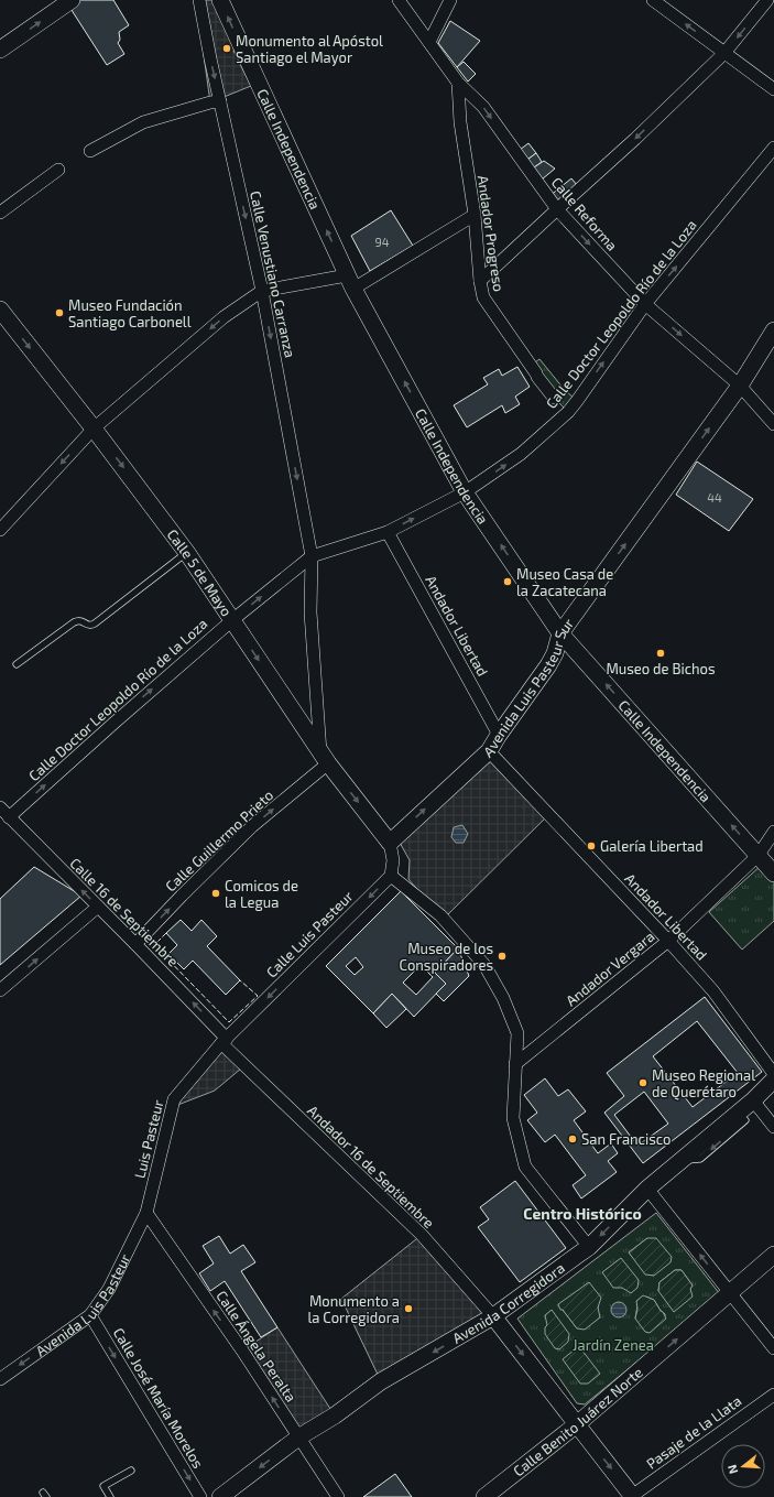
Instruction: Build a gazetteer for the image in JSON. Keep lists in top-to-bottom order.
{
  "streets": {
    "street": [
      "Calle Independencia",
      "Calle Reforma",
      "Andador Progreso",
      "Calle Venustiano Carranza",
      "Calle Doctor Leopoldo Río de la Loza",
      "Calle 5 de Mayo",
      "Andador Libertad",
      "Avenida Luis Pasteur Sur",
      "Calle Guillermo Prieto",
      "Calle 16 de Septiembre",
      "Calle Luis Pasteur",
      "Andador Vergara",
      "Luis Pasteur",
      "Andador 16 de Septiembre",
      "Avenida Corregidora",
      "Avenida Luis Pasteur",
      "Calle Ángela Peralta",
      "Calle José María Morelos",
      "Calle Benito Juárez Norte",
      "Pasaje de la Llata"
    ]
  },
  "crossings": [
    ["Calle Independencia", "Calle Doctor Leopoldo Río de la Loza"],
    ["Calle Independencia", "Avenida Luis Pasteur Sur"],
    ["Calle Independencia", "Andador Vergara"],
    ["Calle Reforma", "Andador Progreso"],
    ["Calle Reforma", "Calle Doctor Leopoldo Río de la Loza"],
    ["Calle Reforma", "Avenida Luis Pasteur Sur"],
    ["Calle Venustiano Carranza", "Calle Doctor Leopoldo Río de la Loza"],
    ["Calle Venustiano Carranza", "Calle 5 de Mayo"],
    ["Calle Venustiano Carranza", "Calle Guillermo Prieto"],
    ["Calle Doctor Leopoldo Río de la Loza", "Calle 5 de Mayo"],
    ["Calle Doctor Leopoldo Río de la Loza", "Andador Libertad"],
    ["Calle Doctor Leopoldo Río de la Loza", "Calle 16 de Septiembre"],
    ["Calle 5 de Mayo", "Avenida Luis Pasteur Sur"],
    ["Calle 5 de Mayo", "Calle Guillermo Prieto"],
    ["Andador Libertad", "Avenida Luis Pasteur Sur"],
    ["Andador Libertad", "Andador Vergara"],
    ["Calle Guillermo Prieto", "Calle 16 de Septiembre"],
    ["Calle 16 de Septiembre", "Calle Luis Pasteur"],
    ["Calle 16 de Septiembre", "Luis Pasteur"],
    ["Calle 16 de Septiembre", "Andador 16 de Septiembre"],
    ["Calle Luis Pasteur", "Luis Pasteur"],
    ["Calle Luis Pasteur", "Andador 16 de Septiembre"],
    ["Luis Pasteur", "Andador 16 de Septiembre"],
    ["Luis Pasteur", "Avenida Luis Pasteur"],
    ["Luis Pasteur", "Calle Ángela Peralta"],
    ["Andador 16 de Septiembre", "Avenida Corregidora"],
    ["Avenida Corregidora", "Calle Ángela Peralta"],
    ["Avenida Luis Pasteur", "Calle Ángela Peralta"],
    ["Avenida Luis Pasteur", "Calle José María Morelos"]
  ],
  "one_way": [
    "Calle Independencia",
    "Calle Reforma",
    "Calle Venustiano Carranza",
    "Calle Doctor Leopoldo Río de la Loza",
    "Calle 5 de Mayo",
    "Avenida Luis Pasteur Sur",
    "Calle Guillermo Prieto",
    "Calle 16 de Septiembre",
    "Calle Luis Pasteur",
    "Avenida Corregidora",
    "Avenida Luis Pasteur",
    "Calle Ángela Peralta",
    "Calle José María Morelos",
    "Calle Benito Juárez Norte"
  ],
  "districts": ["Centro Histórico"],
  "parks": ["Jardín Zenea"],
  "places": [
    "Monumento al Apóstol Santiago el Mayor",
    "Museo Fundación Santiago Carbonell",
    "Museo Casa de la Zacatecana",
    "Museo de Bichos",
    "Galería Libertad",
    "Comicos de la Legua",
    "Museo de los Conspiradores",
    "Museo Regional de Querétaro",
    "San Francisco",
    "Monumento a la Corregidora"
  ],
  "house_numbers": ["94", "44"],
  "north": "left"
}
